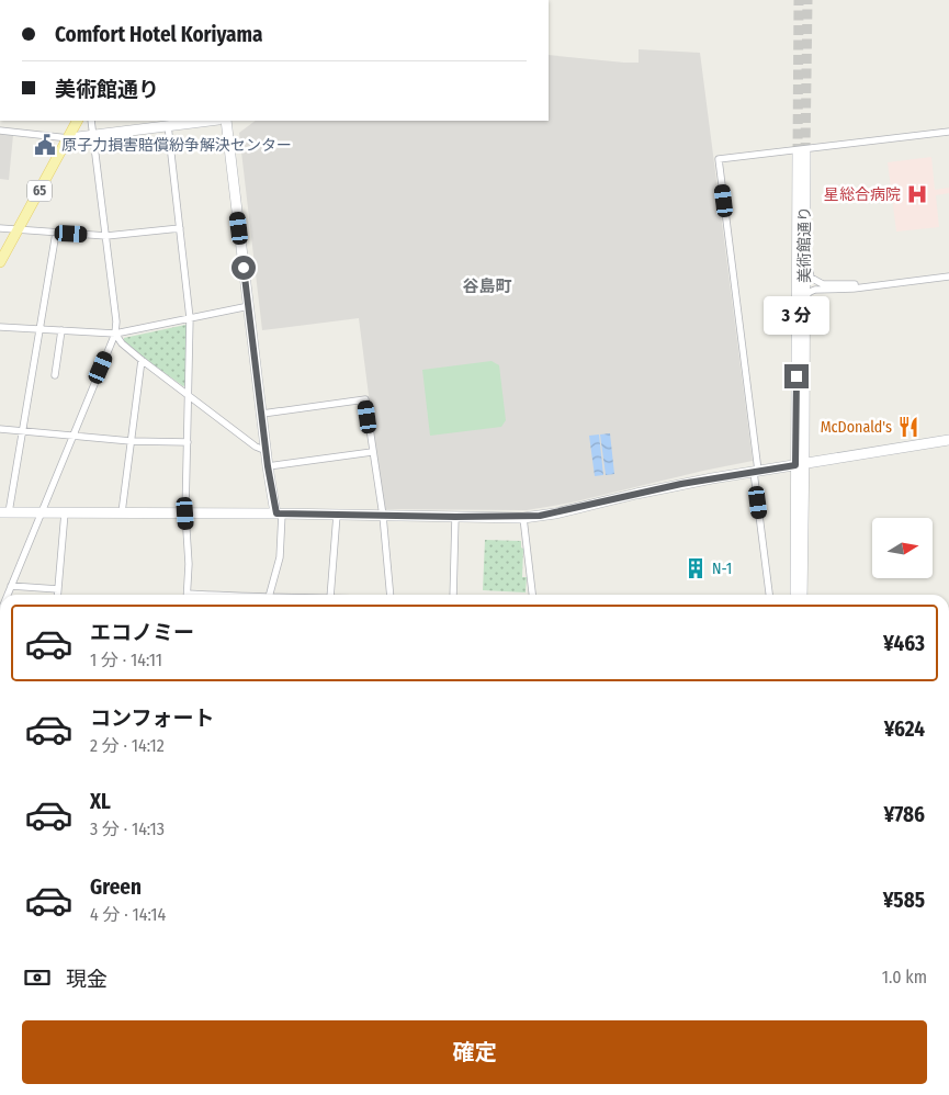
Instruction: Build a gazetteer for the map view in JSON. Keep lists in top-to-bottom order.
{
  "streets": {
    "main road": ["65"],
    "street": ["美術館通り"]
  },
  "districts": ["谷島町"],
  "places": {
    "public building": ["原子力損害賠償紛争解決センター"],
    "hospital": ["星総合病院"],
    "restaurant": ["McDonald's"],
    "building": ["N-1"]
  },
  "north": "right",
  "page": {
    "banner": ["Comfort Hotel Koriyama", "美術館通り"],
    "bubble": "3 分",
    "list": [
      {
        "name": "エコノミー",
        "note": "1 分 · 14:11",
        "value": "¥463"
      },
      {
        "name": "コンフォート",
        "note": "2 分 · 14:12",
        "value": "¥624"
      },
      {
        "name": "XL",
        "note": "3 分 · 14:13",
        "value": "¥786"
      },
      {
        "name": "Green",
        "note": "4 分 · 14:14",
        "value": "¥585"
      }
    ],
    "pay": ["現金", "1.0 km"],
    "buttons": "確定"
  }
}
